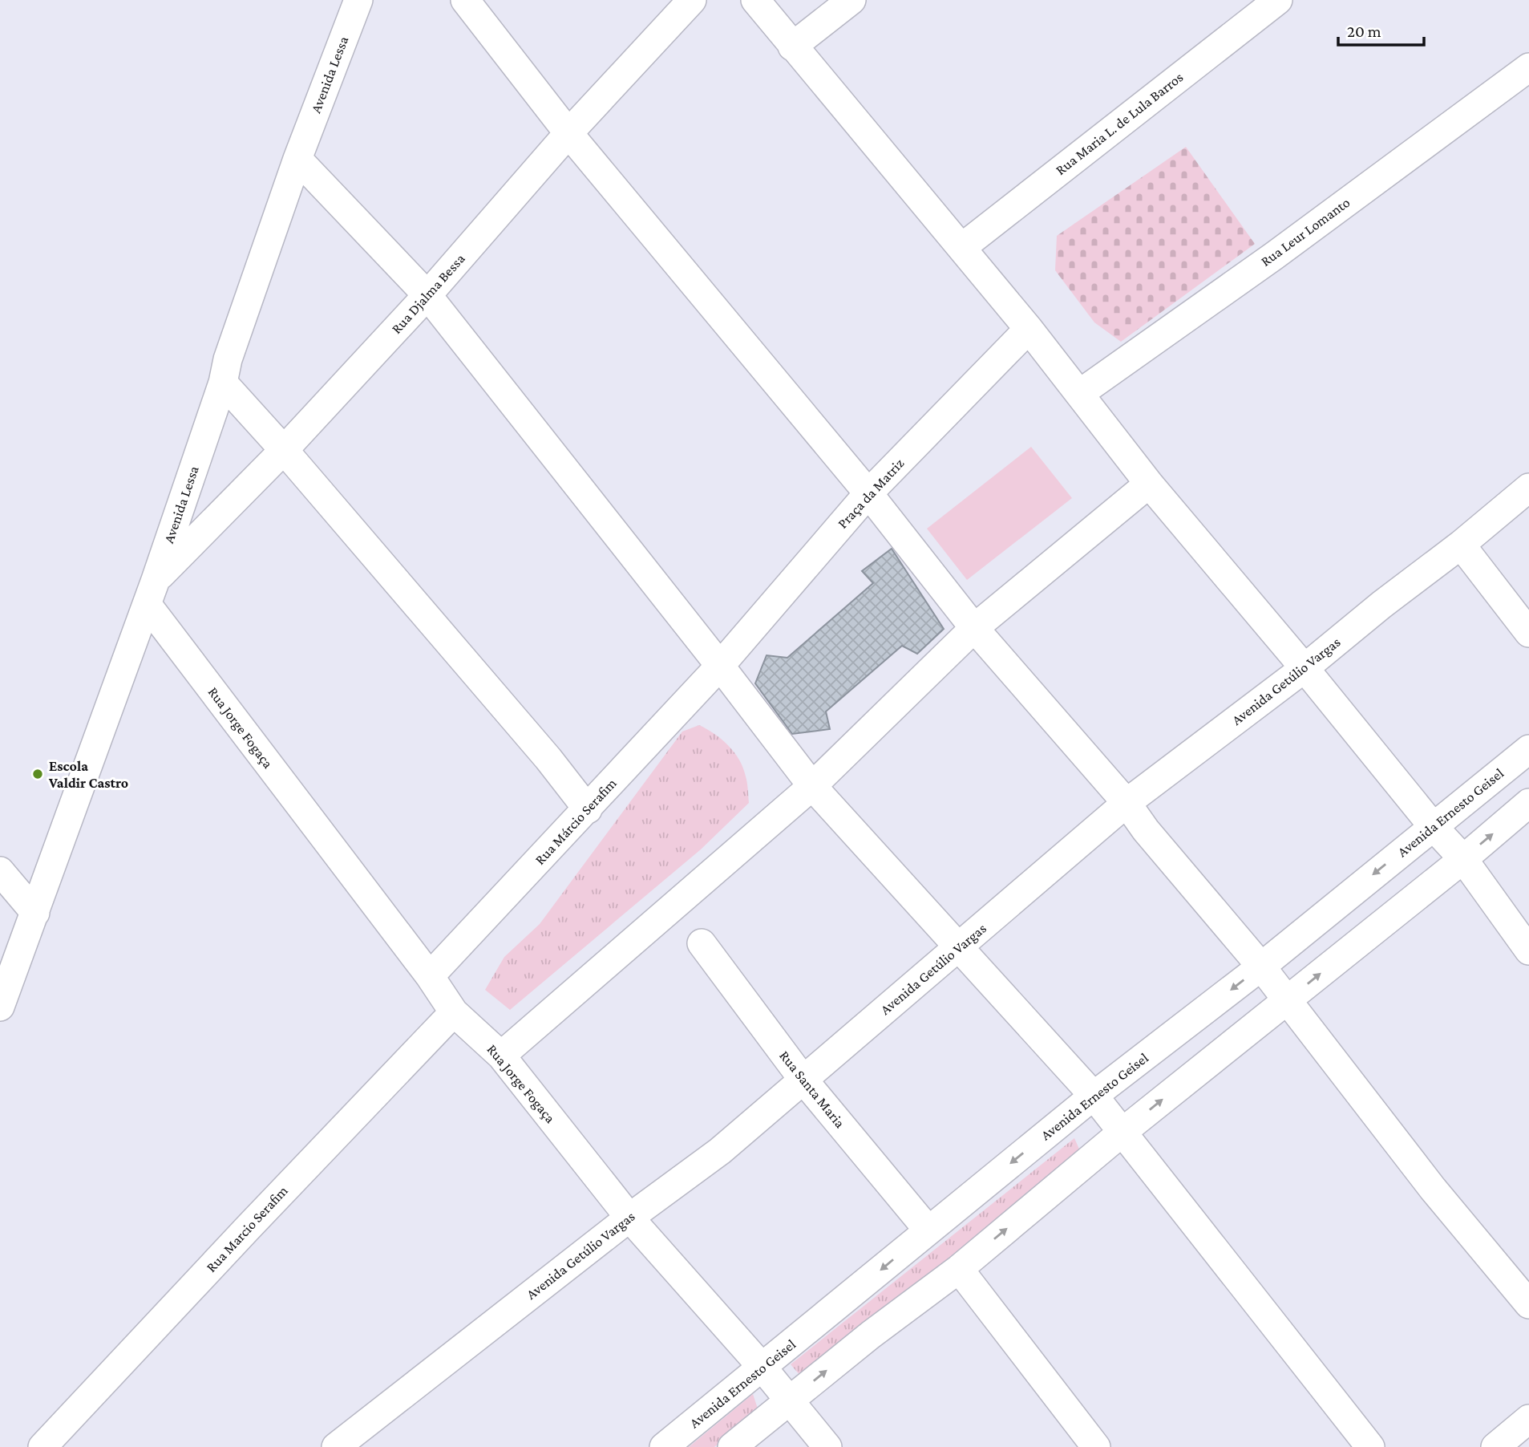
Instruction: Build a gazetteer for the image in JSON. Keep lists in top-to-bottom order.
{
  "streets": {
    "street": [
      "Avenida Lessa",
      "Rua Maria L. de Lula Barros",
      "Rua Leur Lomanto",
      "Rua Djalma Bessa",
      "Praça da Matriz",
      "Avenida Getúlio Vargas",
      "Rua Jorge Fogaça",
      "Avenida Ernesto Geisel",
      "Rua Márcio Serafim",
      "Rua Santa Maria",
      "Rua Marcio Serafim"
    ]
  },
  "crossings": [
    ["Avenida Lessa", "Rua Djalma Bessa"],
    ["Avenida Lessa", "Rua Jorge Fogaça"],
    ["Rua Djalma Bessa", "Rua Jorge Fogaça"],
    ["Praça da Matriz", "Rua Márcio Serafim"],
    ["Avenida Getúlio Vargas", "Rua Jorge Fogaça"],
    ["Avenida Getúlio Vargas", "Rua Santa Maria"],
    ["Rua Jorge Fogaça", "Avenida Ernesto Geisel"],
    ["Rua Jorge Fogaça", "Rua Márcio Serafim"],
    ["Rua Jorge Fogaça", "Rua Marcio Serafim"],
    ["Avenida Ernesto Geisel", "Rua Santa Maria"]
  ],
  "places": ["Escola Valdir Castro"],
  "scale_bar": "20 m"
}
